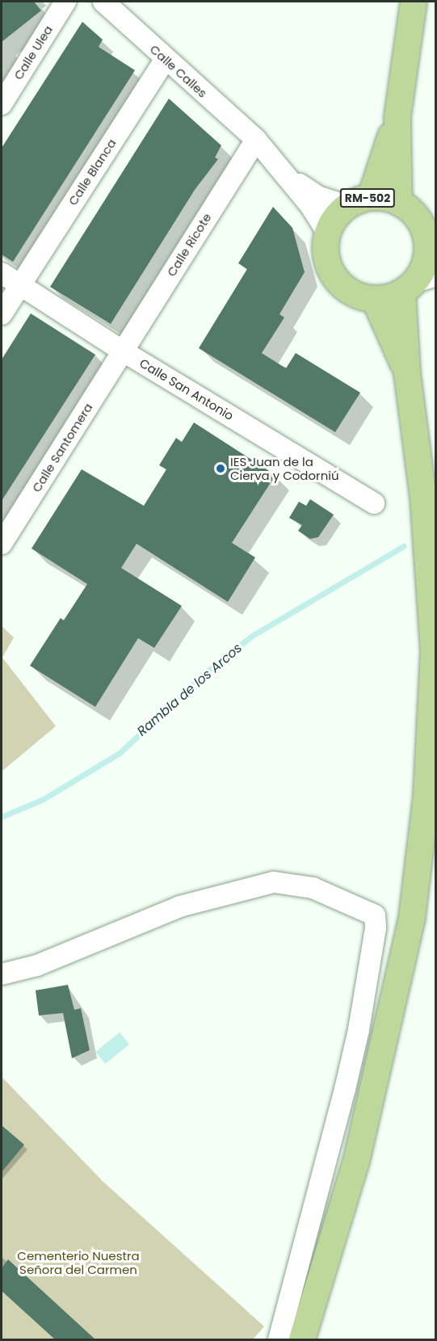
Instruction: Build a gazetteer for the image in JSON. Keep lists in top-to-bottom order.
{
  "streets": {
    "main road": ["RM-502"],
    "street": [
      "Calle Ulea",
      "Calle Calles",
      "Calle Blanca",
      "Calle Ricote",
      "Calle San Antonio",
      "Calle Santomera"
    ]
  },
  "crossings": [
    ["Calle Calles", "Calle Blanca"],
    ["Calle Calles", "RM-502"],
    ["Calle Calles", "Calle Ricote"],
    ["Calle Blanca", "Calle San Antonio"],
    ["Calle Ricote", "Calle San Antonio"],
    ["Calle Ricote", "Calle Santomera"],
    ["Calle San Antonio", "Calle Santomera"]
  ],
  "water": ["Rambla de los Arcos"],
  "parks": ["Cementerio Nuestra Señora del Carmen"],
  "places": ["IES Juan de la Cierva y Codorniú"]
}
